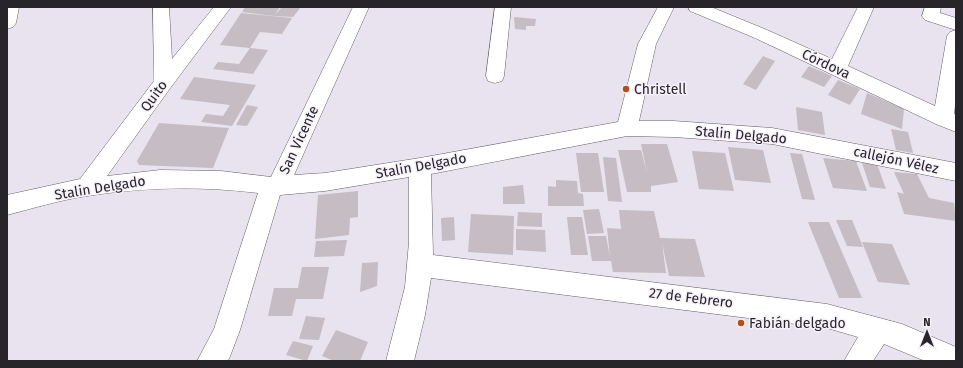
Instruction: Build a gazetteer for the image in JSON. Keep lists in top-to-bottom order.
{
  "streets": {
    "street": [
      "Córdova",
      "Quito",
      "Stalin Delgado",
      "San Vicente",
      "callejón Vélez",
      "27 de Febrero"
    ]
  },
  "crossings": [
    ["Quito", "Stalin Delgado"],
    ["Stalin Delgado", "San Vicente"],
    ["Stalin Delgado", "callejón Vélez"]
  ],
  "places": ["Christell", "Fabián delgado"],
  "north": "top"
}
